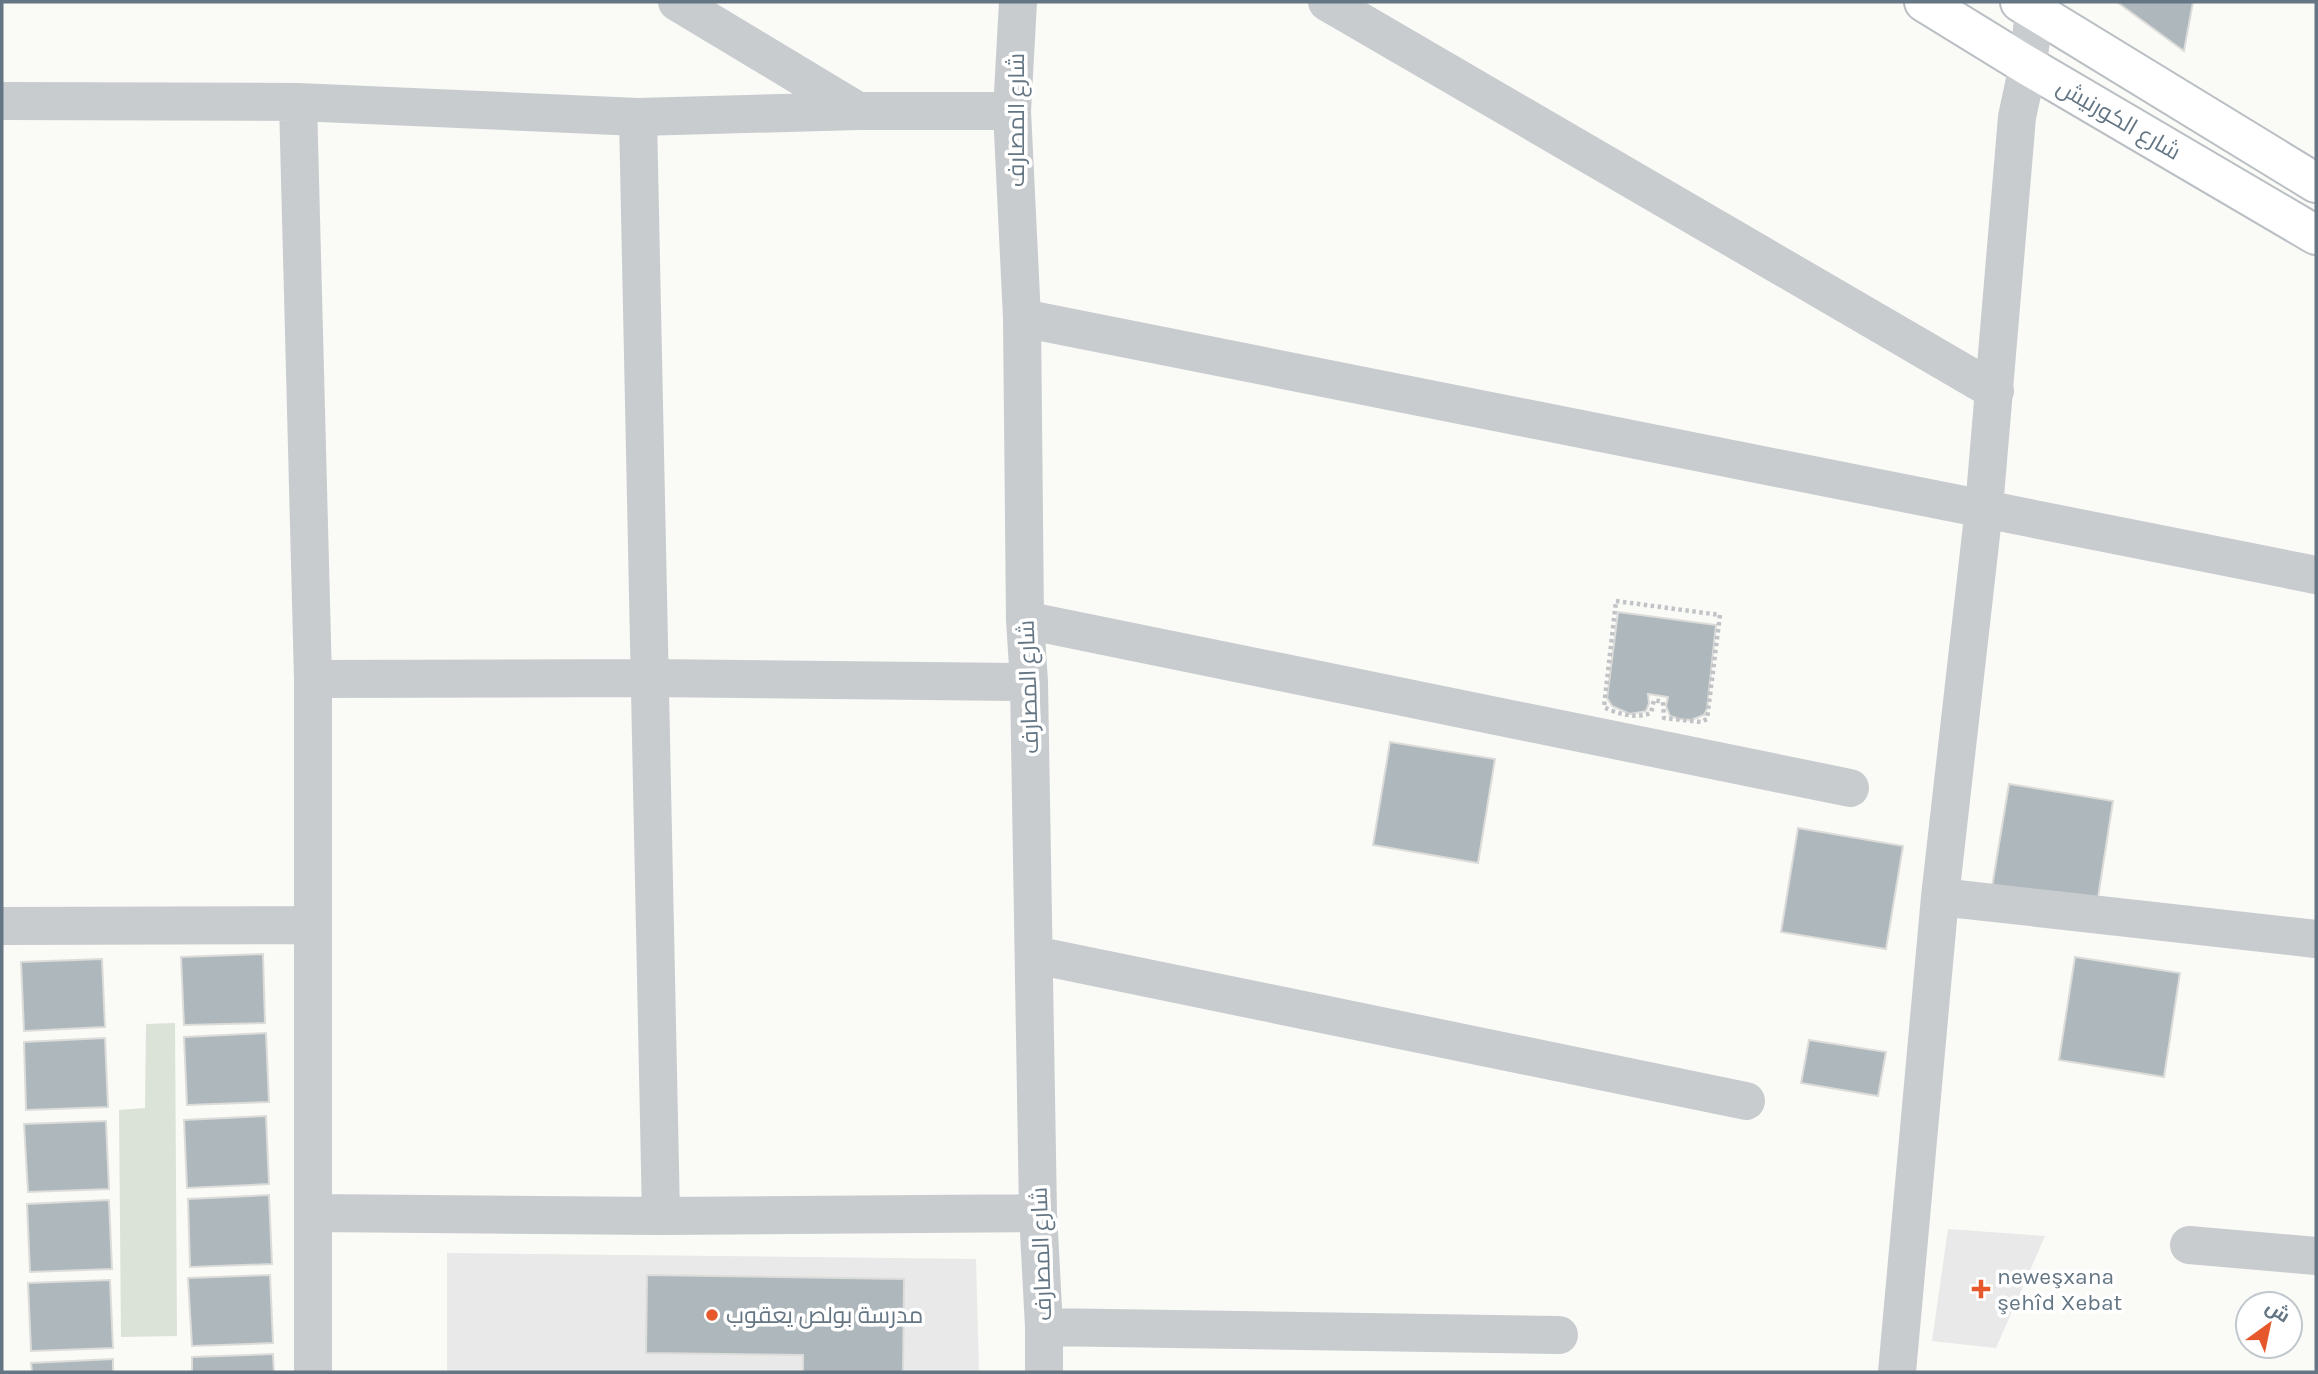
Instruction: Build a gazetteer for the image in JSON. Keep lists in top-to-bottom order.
{
  "streets": {
    "street": ["شارع الكورنيش", "شارع المصارف"]
  },
  "places": {
    "health": ["neweşxana şehîd Xebat"],
    "other": ["مدرسة بولص يعقوب"]
  },
  "north": "top right"
}
